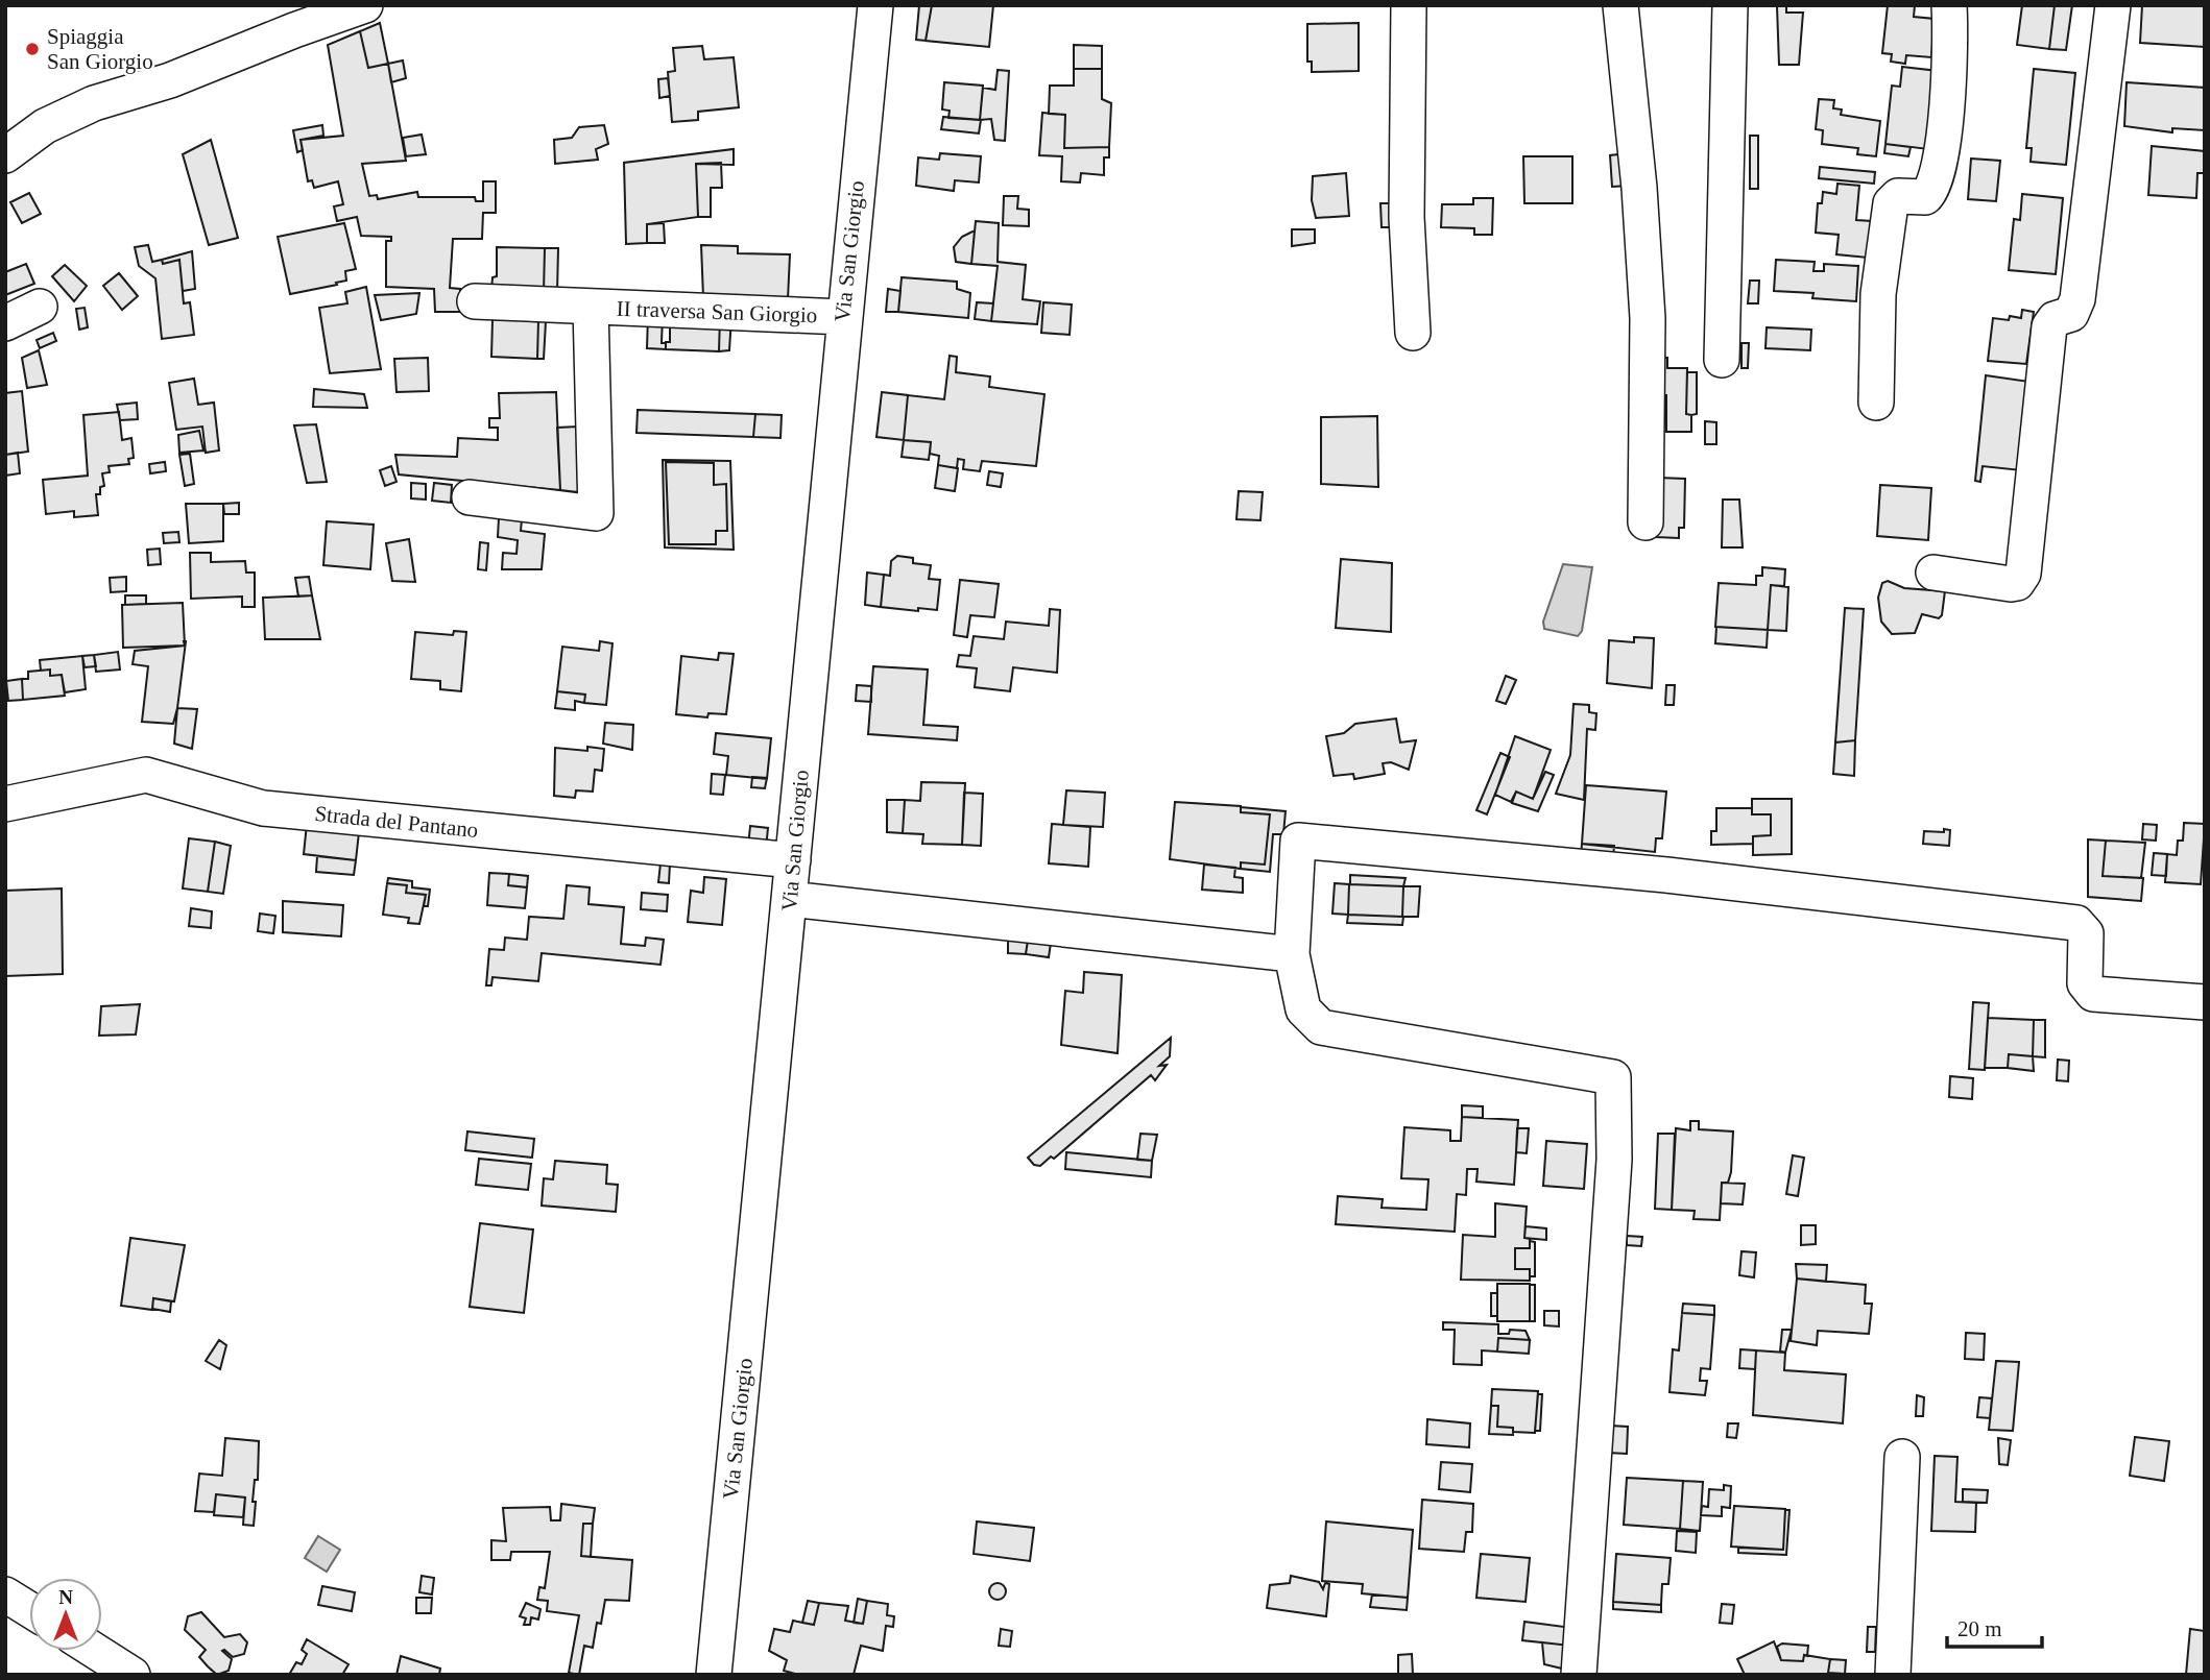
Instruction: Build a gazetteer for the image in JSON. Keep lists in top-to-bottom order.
{
  "streets": {
    "street": ["Via San Giorgio", "II traversa San Giorgio", "Strada del Pantano"]
  },
  "crossings": [
    ["Via San Giorgio", "II traversa San Giorgio"],
    ["Via San Giorgio", "Strada del Pantano"]
  ],
  "places": ["Spiaggia San Giorgio"],
  "scale_bar": "20 m",
  "north": "top"
}
